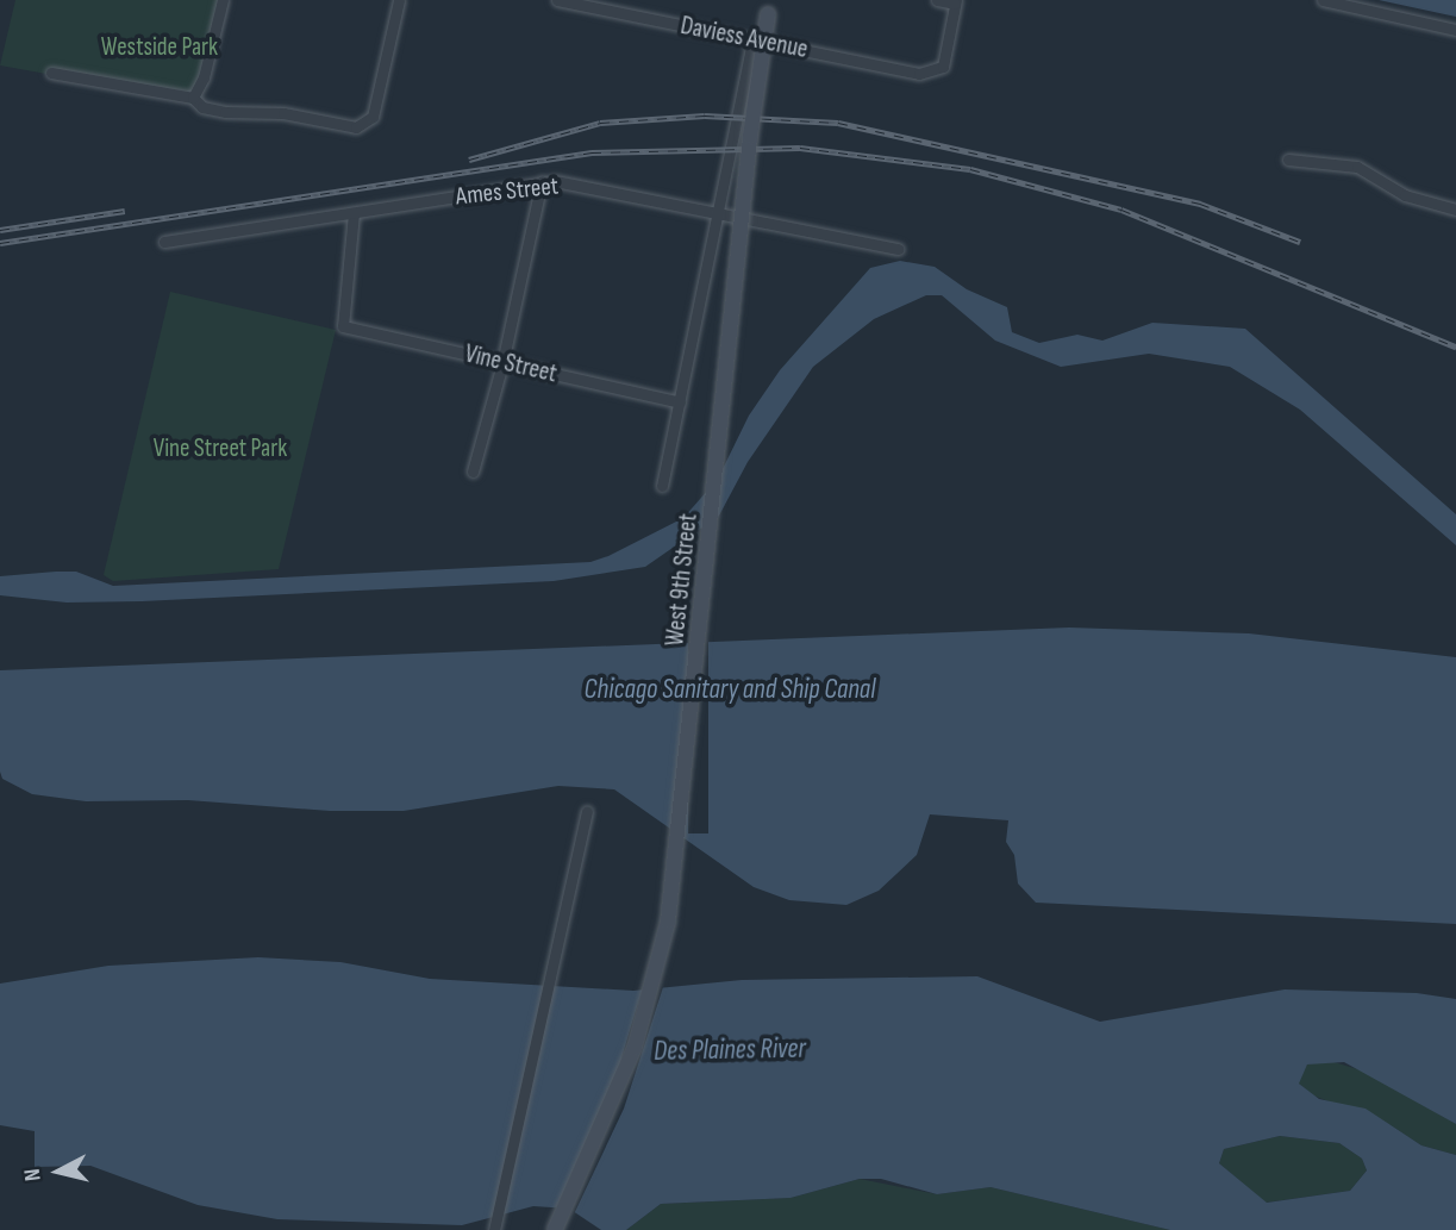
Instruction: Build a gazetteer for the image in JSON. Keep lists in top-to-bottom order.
{
  "streets": {
    "main road": ["West 9th Street"],
    "street": ["Daviess Avenue", "Ames Street", "Vine Street"]
  },
  "crossings": [
    ["Daviess Avenue", "West 9th Street"],
    ["Ames Street", "Vine Street"],
    ["Ames Street", "West 9th Street"],
    ["Vine Street", "West 9th Street"]
  ],
  "water": ["Chicago Sanitary and Ship Canal", "Des Plaines River"],
  "parks": ["Westside Park", "Vine Street Park"],
  "north": "left"
}
